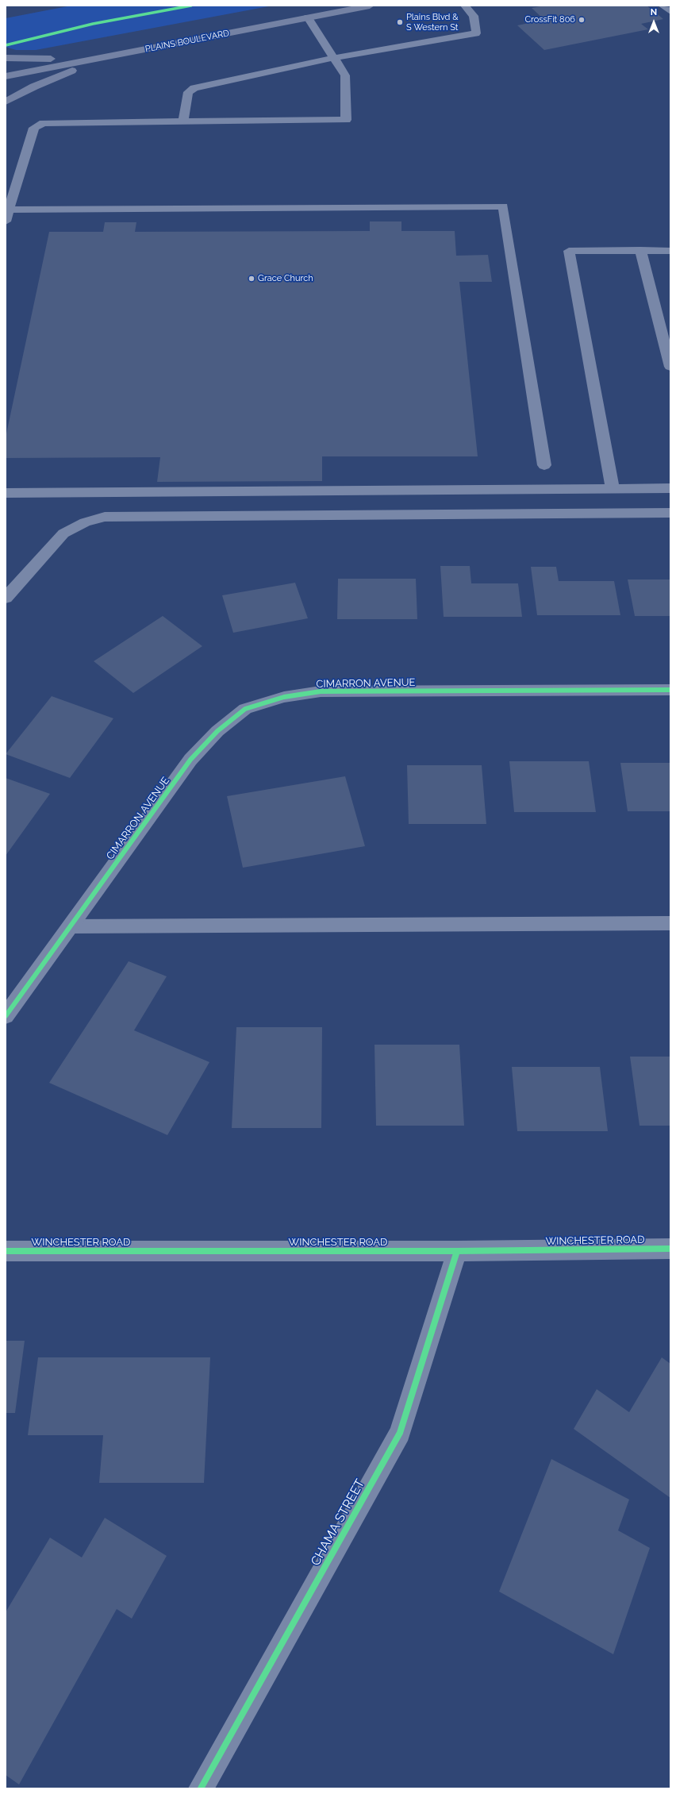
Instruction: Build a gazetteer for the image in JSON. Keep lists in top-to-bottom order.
{
  "streets": {
    "main road": ["PLAINS BOULEVARD"],
    "street": ["CIMARRON AVENUE", "WINCHESTER ROAD", "CHAMA STREET"]
  },
  "crossings": [
    ["WINCHESTER ROAD", "CHAMA STREET"]
  ],
  "places": ["CrossFit 806", "Plains Blvd & S Western St", "Grace Church"],
  "north": "top"
}
